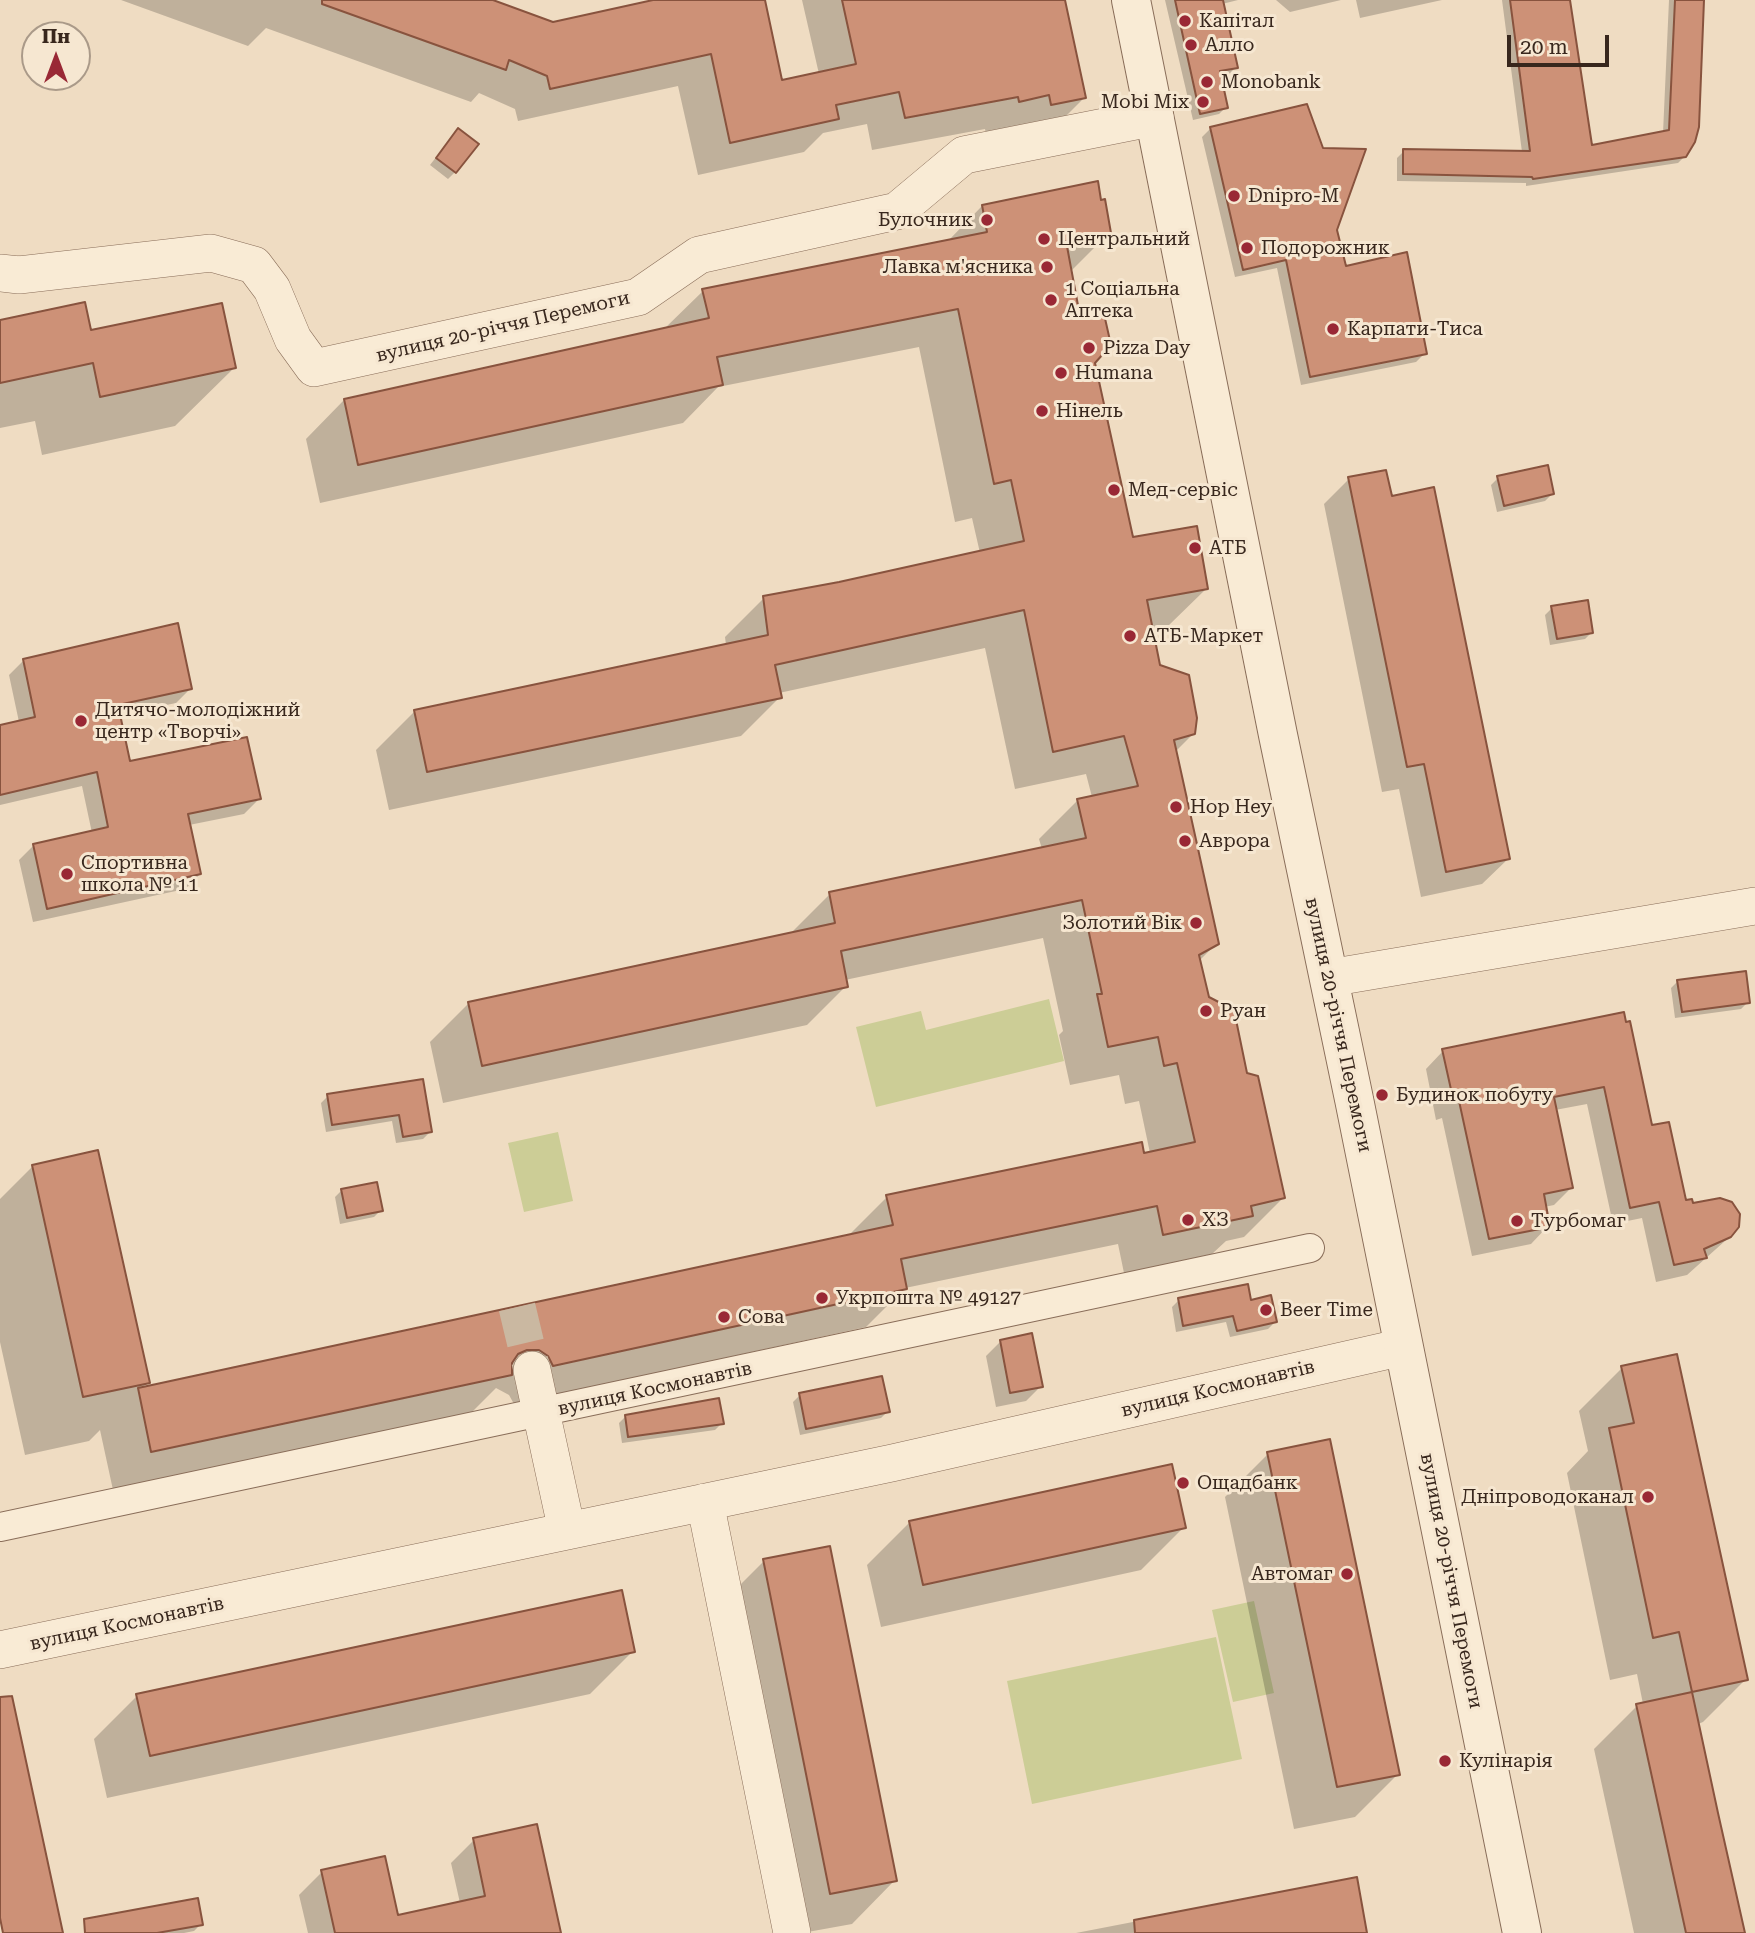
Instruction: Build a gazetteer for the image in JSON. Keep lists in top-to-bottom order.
{
  "streets": {
    "street": ["вулиця 20-річчя Перемоги", "вулиця Космонавтів"]
  },
  "crossings": [
    ["вулиця 20-річчя Перемоги", "вулиця Космонавтів"]
  ],
  "places": [
    "Капітал",
    "Алло",
    "Monobank",
    "Mobi Mix",
    "Dnipro-M",
    "Булочник",
    "Центральний",
    "Подорожник",
    "Лавка м'ясника",
    "1 Соціальна Аптека",
    "Карпати-Тиса",
    "Pizza Day",
    "Humana",
    "Нінель",
    "Мед-сервіс",
    "АТБ",
    "АТБ-Маркет",
    "Дитячо-молодіжний центр «Творчі»",
    "Hop Hey",
    "Аврора",
    "Спортивна школа № 11",
    "Золотий Вік",
    "Руан",
    "Будинок побуту",
    "ХЗ",
    "Турбомаг",
    "Укрпошта № 49127",
    "Beer Time",
    "Сова",
    "Ощадбанк",
    "Дніпроводоканал",
    "Автомаг",
    "Кулінарія"
  ],
  "scale_bar": "20 m",
  "north": "top"
}
